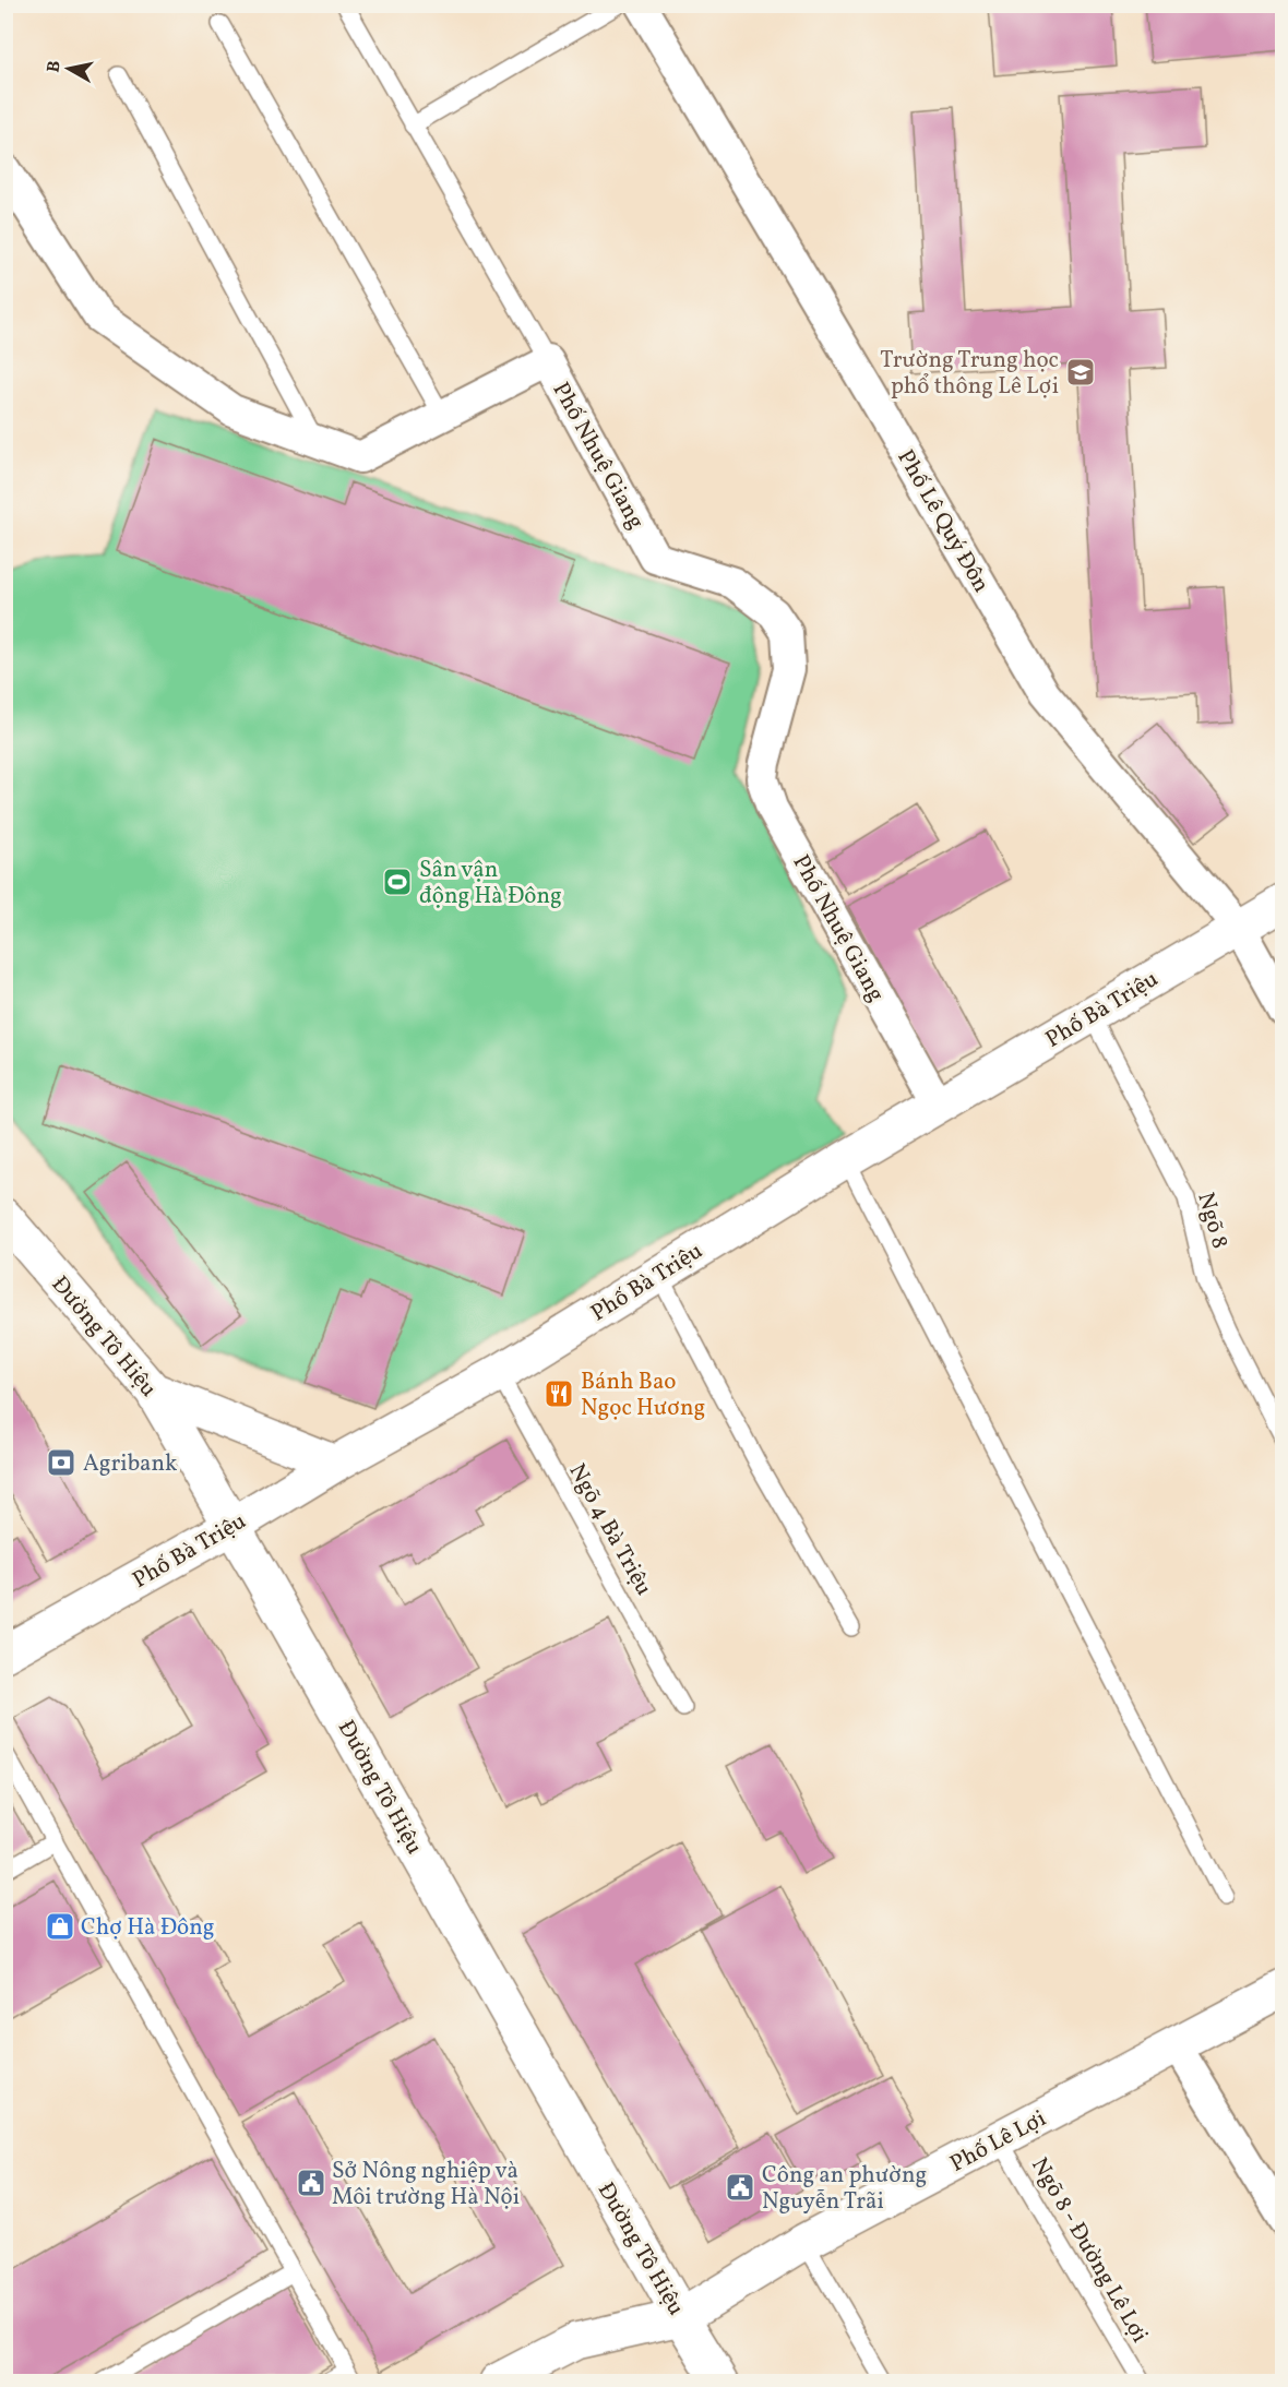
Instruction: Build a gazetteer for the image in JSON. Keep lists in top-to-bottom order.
{
  "streets": {
    "street": [
      "Phố Nhuệ Giang",
      "Phố Lê Quý Đôn",
      "Phố Bà Triệu",
      "Đường Tô Hiệu",
      "Phố Lê Lợi"
    ],
    "lane": ["Ngõ 8", "Ngõ 4 Bà Triệu", "Ngõ 8 - Đường Lê Lợi"]
  },
  "crossings": [
    ["Phố Nhuệ Giang", "Phố Bà Triệu"],
    ["Phố Lê Quý Đôn", "Phố Bà Triệu"],
    ["Phố Bà Triệu", "Ngõ 8"],
    ["Phố Bà Triệu", "Đường Tô Hiệu"],
    ["Phố Bà Triệu", "Ngõ 4 Bà Triệu"],
    ["Đường Tô Hiệu", "Phố Lê Lợi"],
    ["Phố Lê Lợi", "Ngõ 8 - Đường Lê Lợi"]
  ],
  "places": {
    "school or university": ["Trường Trung học phổ thông Lê Lợi"],
    "sports": ["Sân vận động Hà Đông"],
    "restaurant": ["Bánh Bao Ngọc Hương"],
    "bank": ["Agribank"],
    "shop": ["Chợ Hà Đông"],
    "public building": ["Sở Nông nghiệp và Môi trường Hà Nội", "Công an phường Nguyễn Trãi"]
  },
  "north": "left"
}
